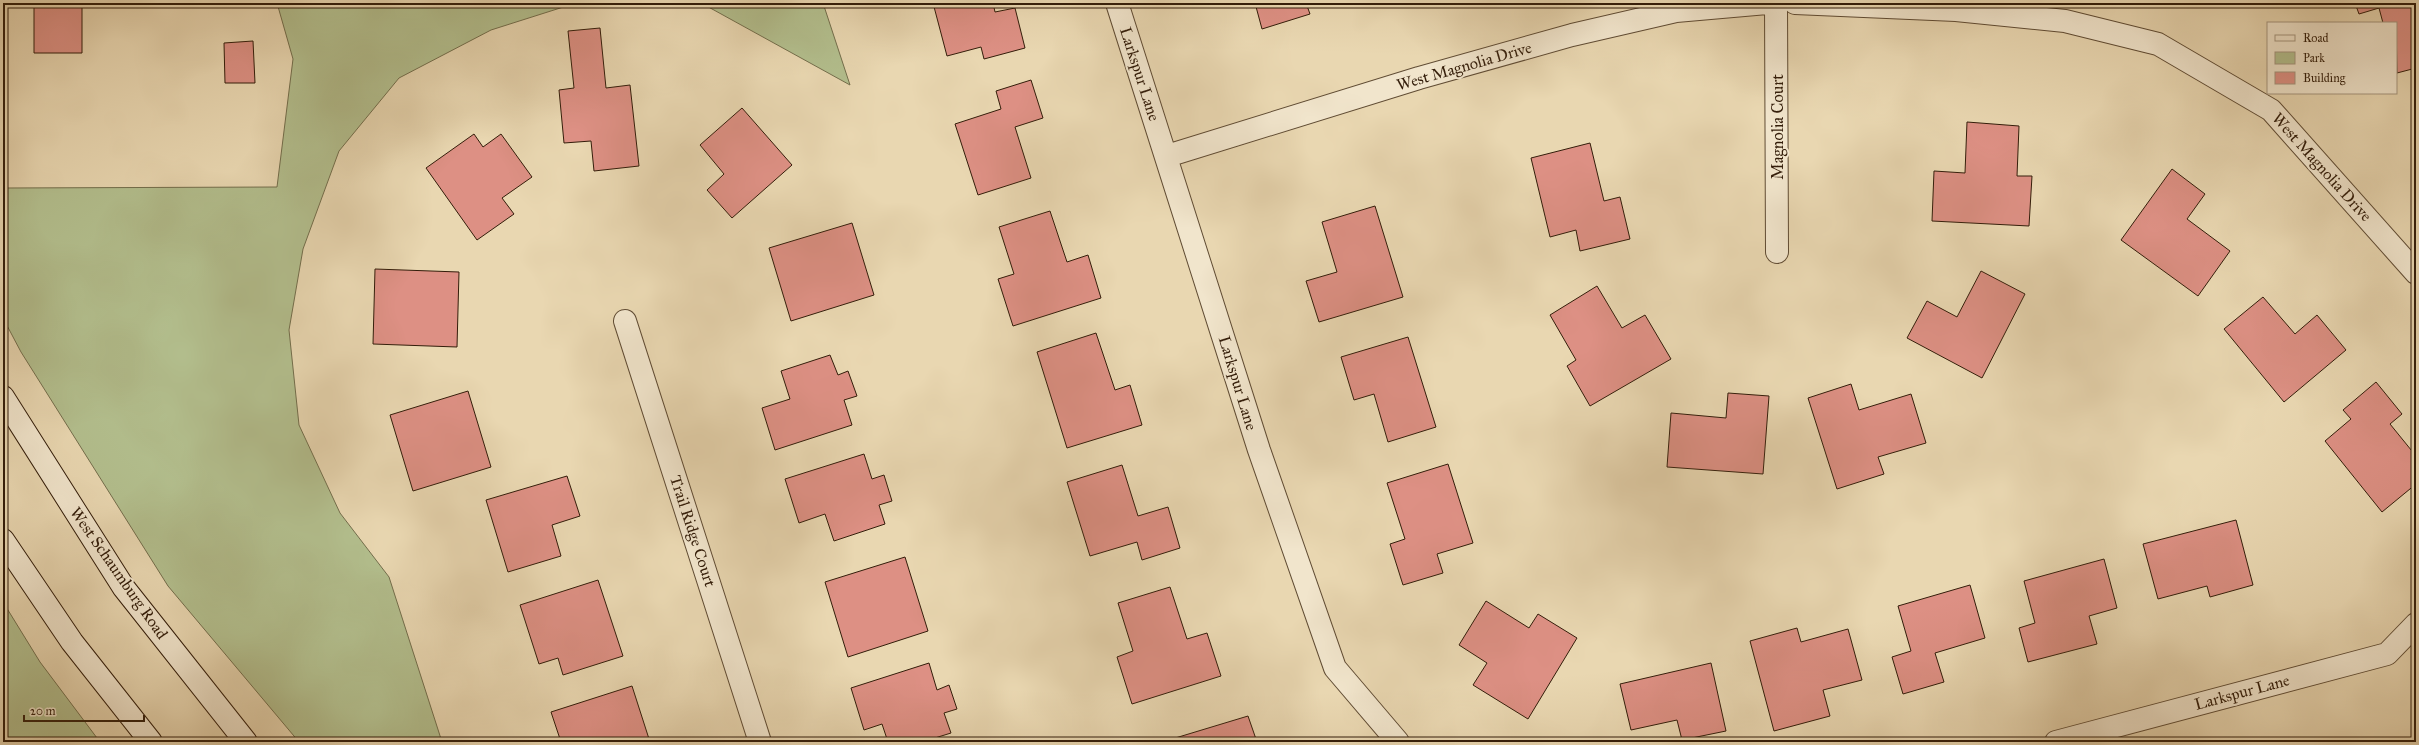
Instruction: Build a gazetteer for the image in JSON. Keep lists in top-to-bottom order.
{
  "streets": {
    "street": [
      "West Magnolia Drive",
      "Larkspur Lane",
      "Magnolia Court",
      "Trail Ridge Court",
      "West Schaumburg Road"
    ]
  },
  "crossings": [
    ["West Magnolia Drive", "Larkspur Lane"]
  ],
  "legend": ["Road", "Park", "Building"],
  "scale_bar": "20 m"
}
